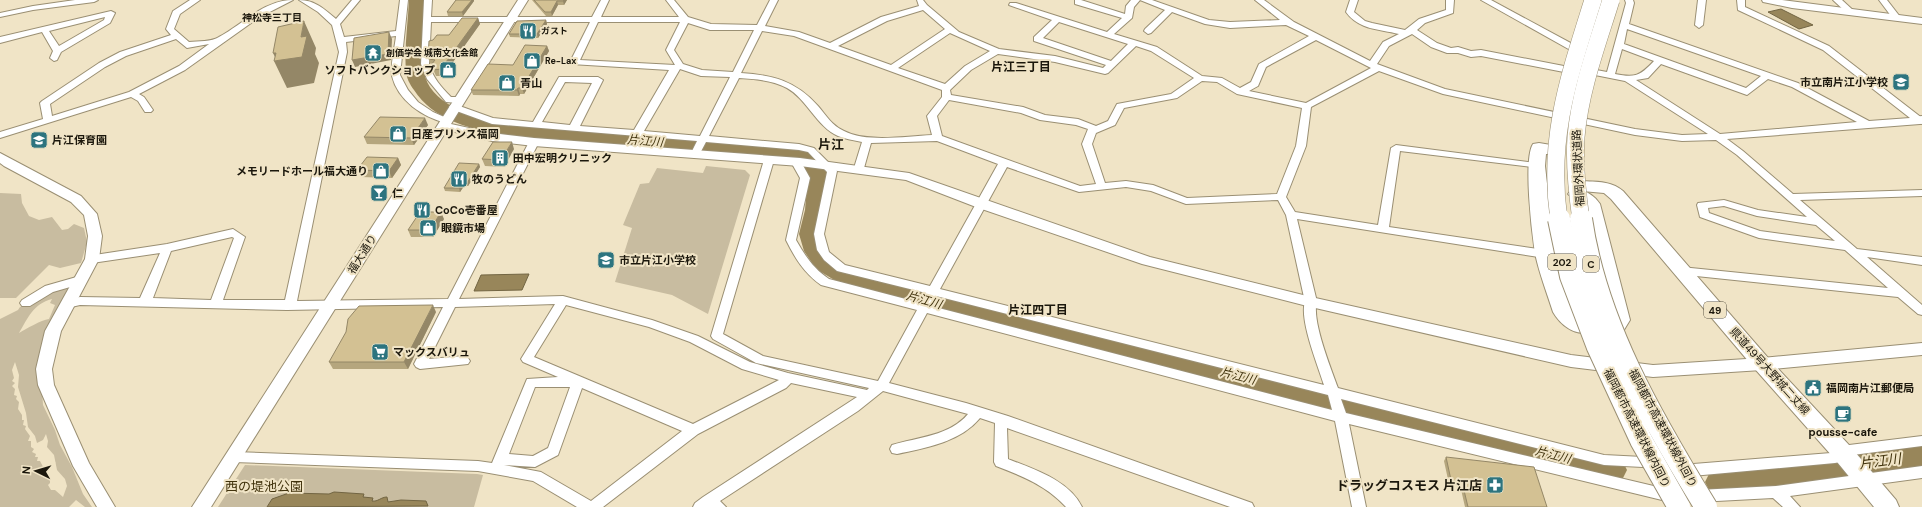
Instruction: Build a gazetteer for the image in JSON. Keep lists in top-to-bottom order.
{
  "streets": {
    "highway": [
      "福岡外環状道路",
      "202",
      "C",
      "福岡都市高速環状線内回り",
      "福岡都市高速環状線外回り"
    ],
    "main road": ["49", "県道49号大野城二丈線"],
    "street": ["福大通り"]
  },
  "crossings": [
    ["福岡外環状道路", "県道49号大野城二丈線"],
    ["福岡外環状道路", "福岡都市高速環状線内回り"],
    ["福岡外環状道路", "福岡都市高速環状線外回り"],
    ["福岡都市高速環状線内回り", "福岡都市高速環状線外回り"]
  ],
  "districts": [
    "神松寺三丁目",
    "片江三丁目",
    "片江",
    "片江四丁目"
  ],
  "water": ["片江川"],
  "parks": ["西の堤池公園"],
  "places": {
    "restaurant": ["ガスト", "牧のうどん", "CoCo壱番屋"],
    "temple": ["創価学会 城南文化会館"],
    "shop": [
      "Re-Lax",
      "ソフトバンクショップ",
      "青山",
      "日産プリンス福岡",
      "メモリードホール福大通り",
      "眼鏡市場"
    ],
    "school or university": ["市立南片江小学校", "片江保育園", "市立片江小学校"],
    "building": ["田中宏明クリニック"],
    "bar": ["仁"],
    "supermarket": ["マックスバリュ"],
    "public building": ["福岡南片江郵便局"],
    "cafe": ["pousse-cafe"],
    "pharmacy": ["ドラッグコスモス 片江店"]
  },
  "north": "left"
}
